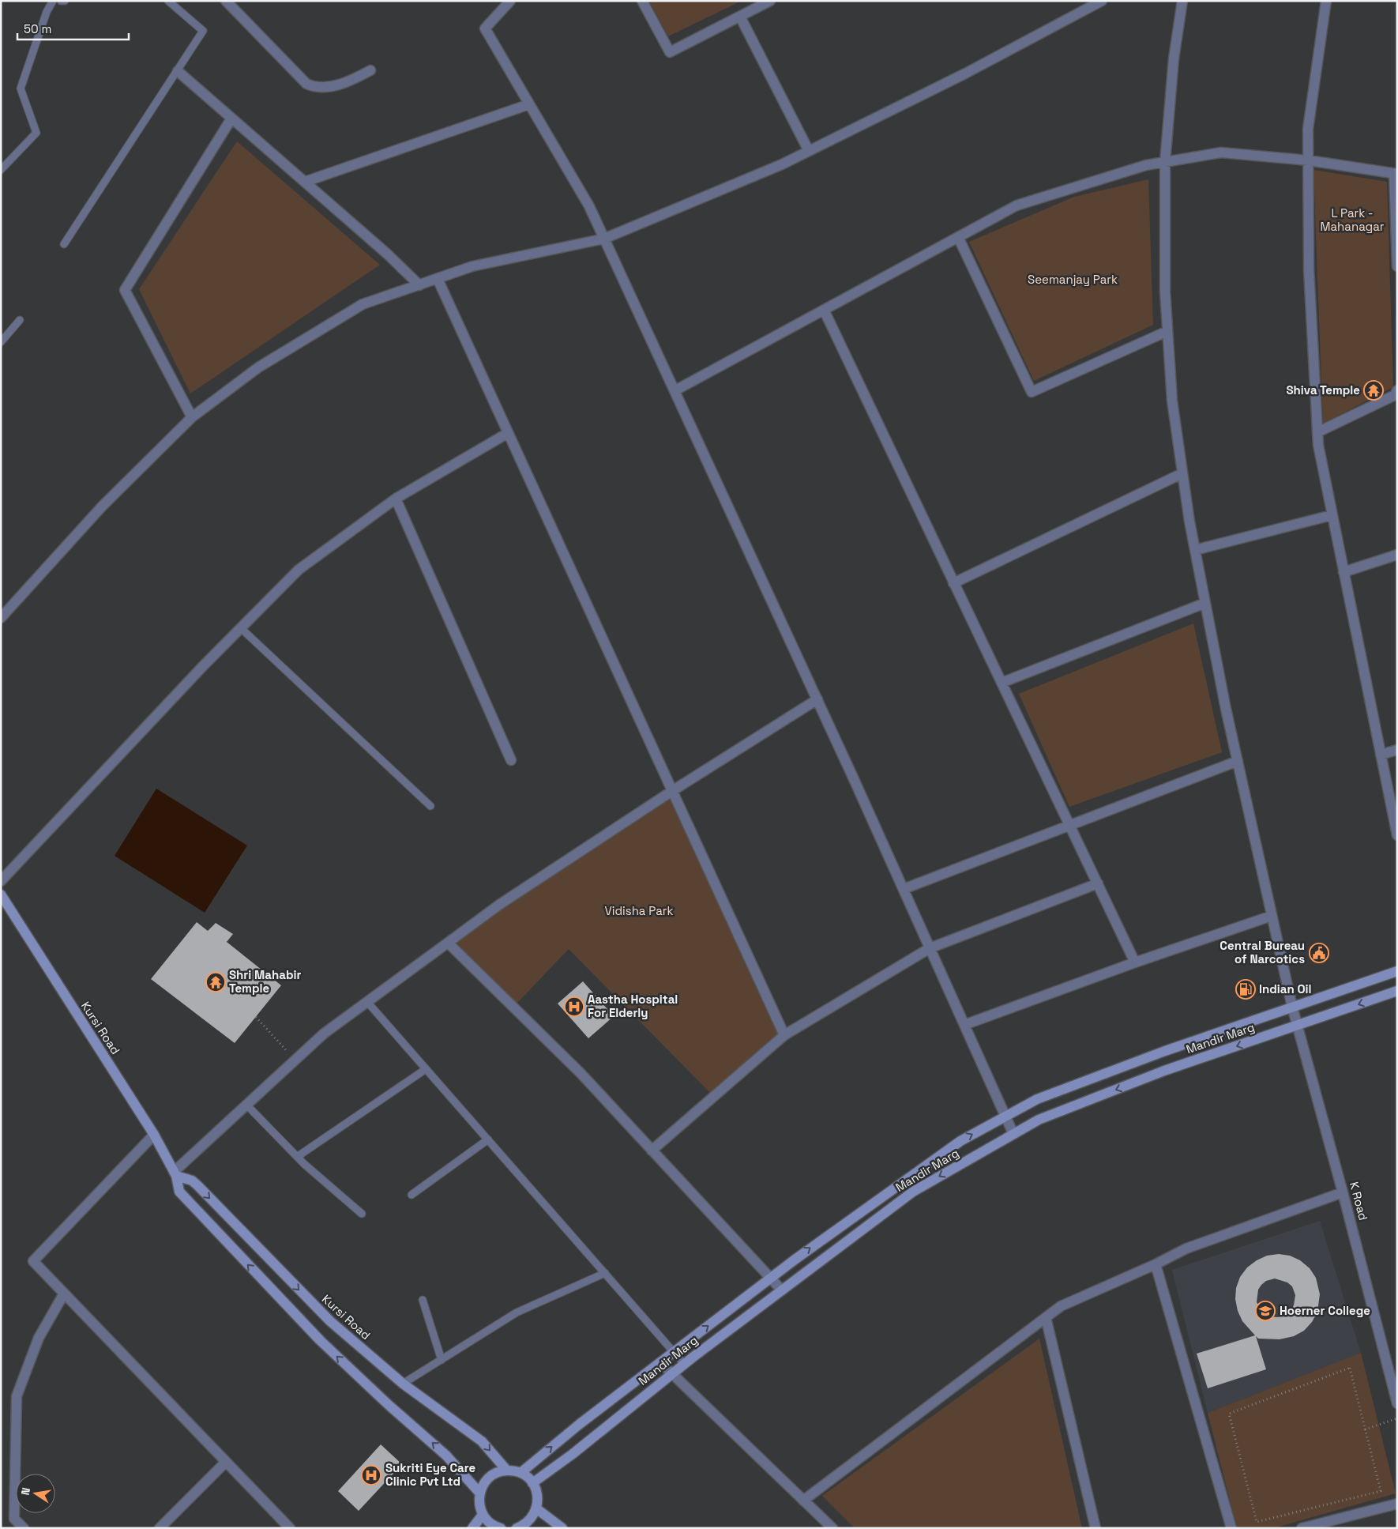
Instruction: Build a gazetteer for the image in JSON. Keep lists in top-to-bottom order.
{
  "streets": {
    "main road": ["Kursi Road", "Mandir Marg"],
    "street": ["K Road"]
  },
  "crossings": [
    ["Mandir Marg", "K Road"]
  ],
  "parks": ["L Park - Mahanagar", "Seemanjay Park", "Vidisha Park"],
  "places": {
    "temple": ["Shiva Temple", "Shri Mahabir Temple"],
    "public building": ["Central Bureau of Narcotics"],
    "fuel station": ["Indian Oil"],
    "hospital": ["Aastha Hospital For Elderly", "Sukriti Eye Care Clinic Pvt Ltd"],
    "school or university": ["Hoerner College"]
  },
  "scale_bar": "50 m",
  "north": "left"
}
